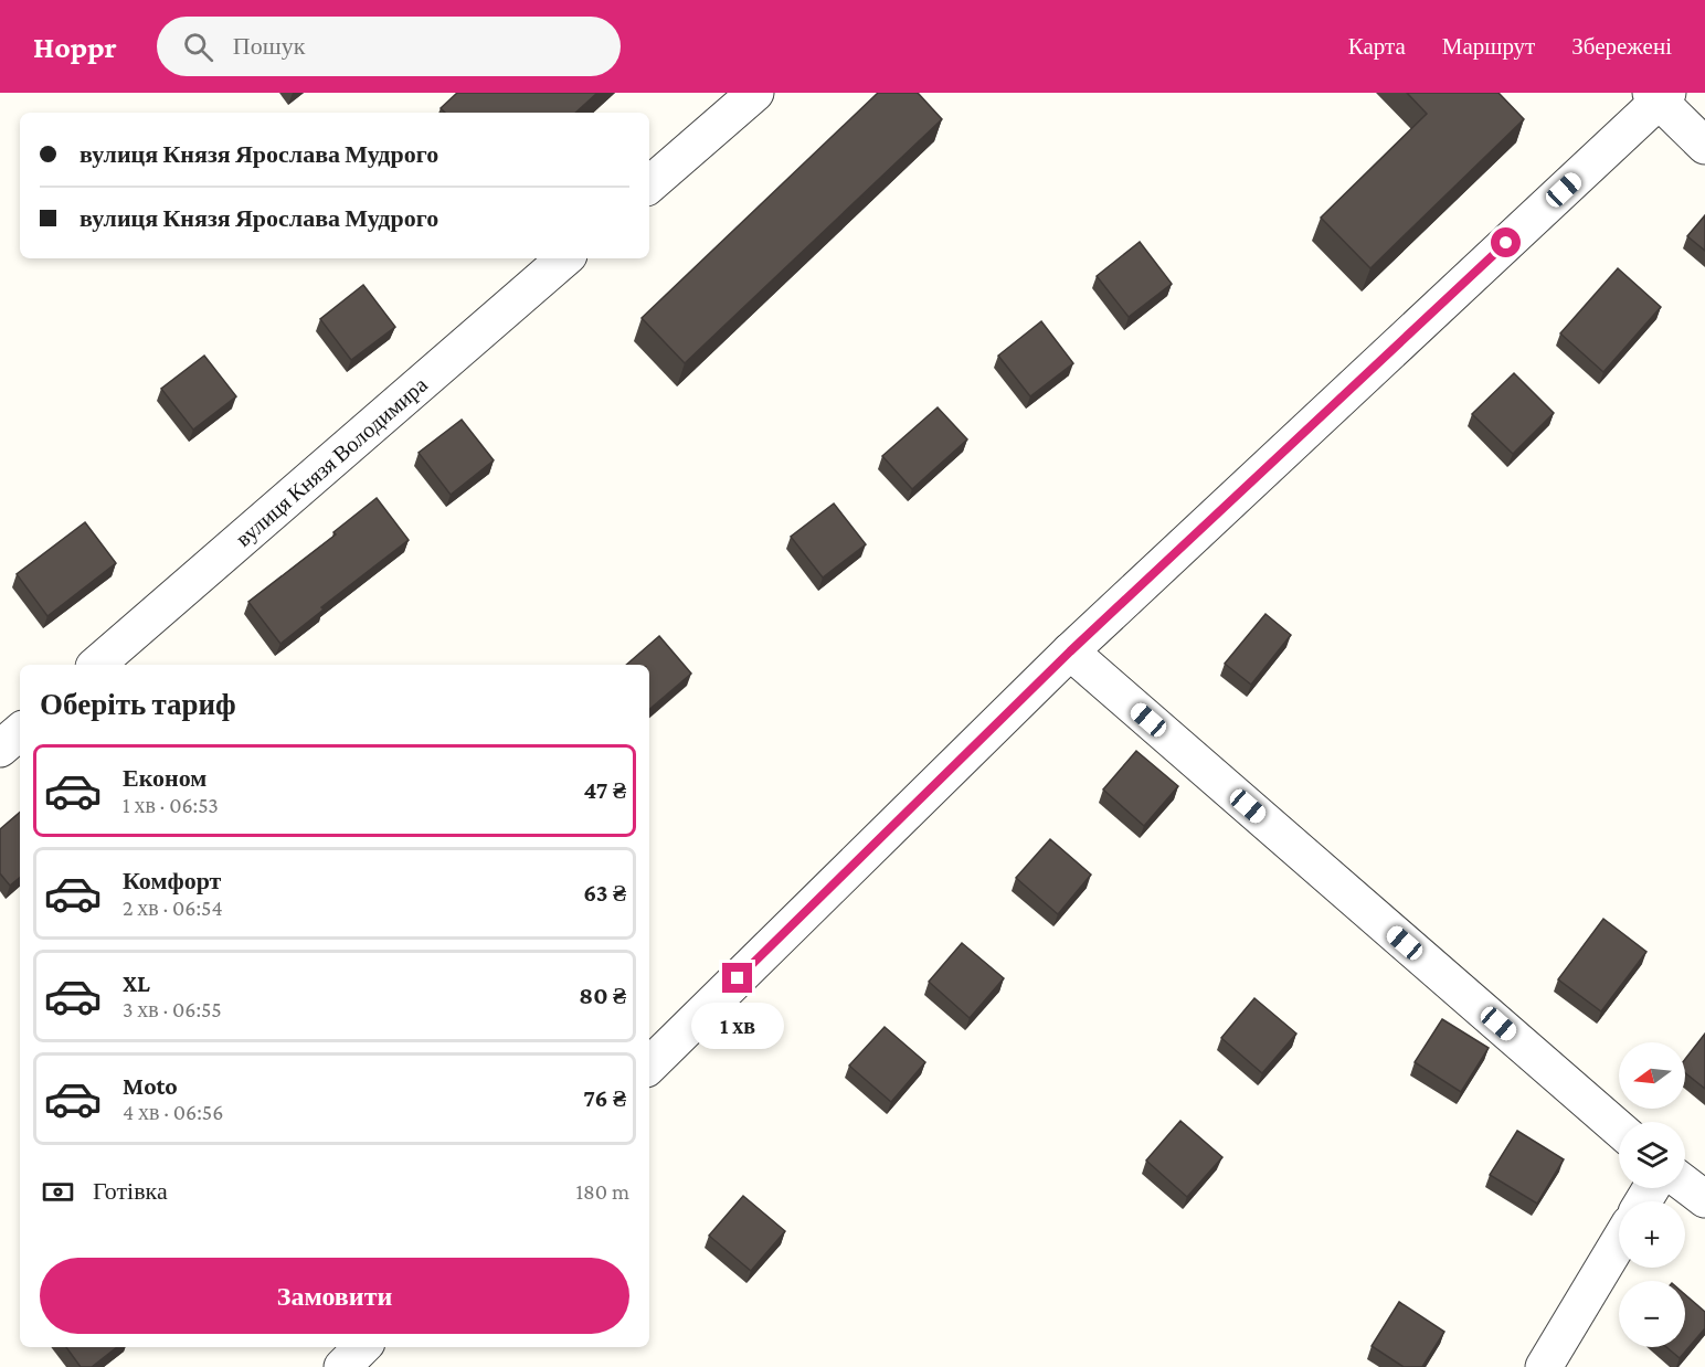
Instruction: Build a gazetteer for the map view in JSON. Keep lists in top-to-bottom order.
{
  "streets": {
    "street": ["вулиця Князя Володимира"]
  },
  "north": "left",
  "page": {
    "header": "Hoppr",
    "search": "Пошук",
    "nav": ["Карта", "Маршрут", "Збережені"],
    "banner": ["вулиця Князя Ярослава Мудрого", "вулиця Князя Ярослава Мудрого"],
    "heading": "Оберіть тариф",
    "list": [
      {
        "name": "Економ",
        "note": "1 хв · 06:53",
        "value": "47 ₴"
      },
      {
        "name": "Комфорт",
        "note": "2 хв · 06:54",
        "value": "63 ₴"
      },
      {
        "name": "XL",
        "note": "3 хв · 06:55",
        "value": "80 ₴"
      },
      {
        "name": "Moto",
        "note": "4 хв · 06:56",
        "value": "76 ₴"
      }
    ],
    "bubble": "1 хв",
    "map_buttons": ["+", "−"],
    "pay": ["Готівка", "180 m"],
    "buttons": "Замовити"
  }
}
